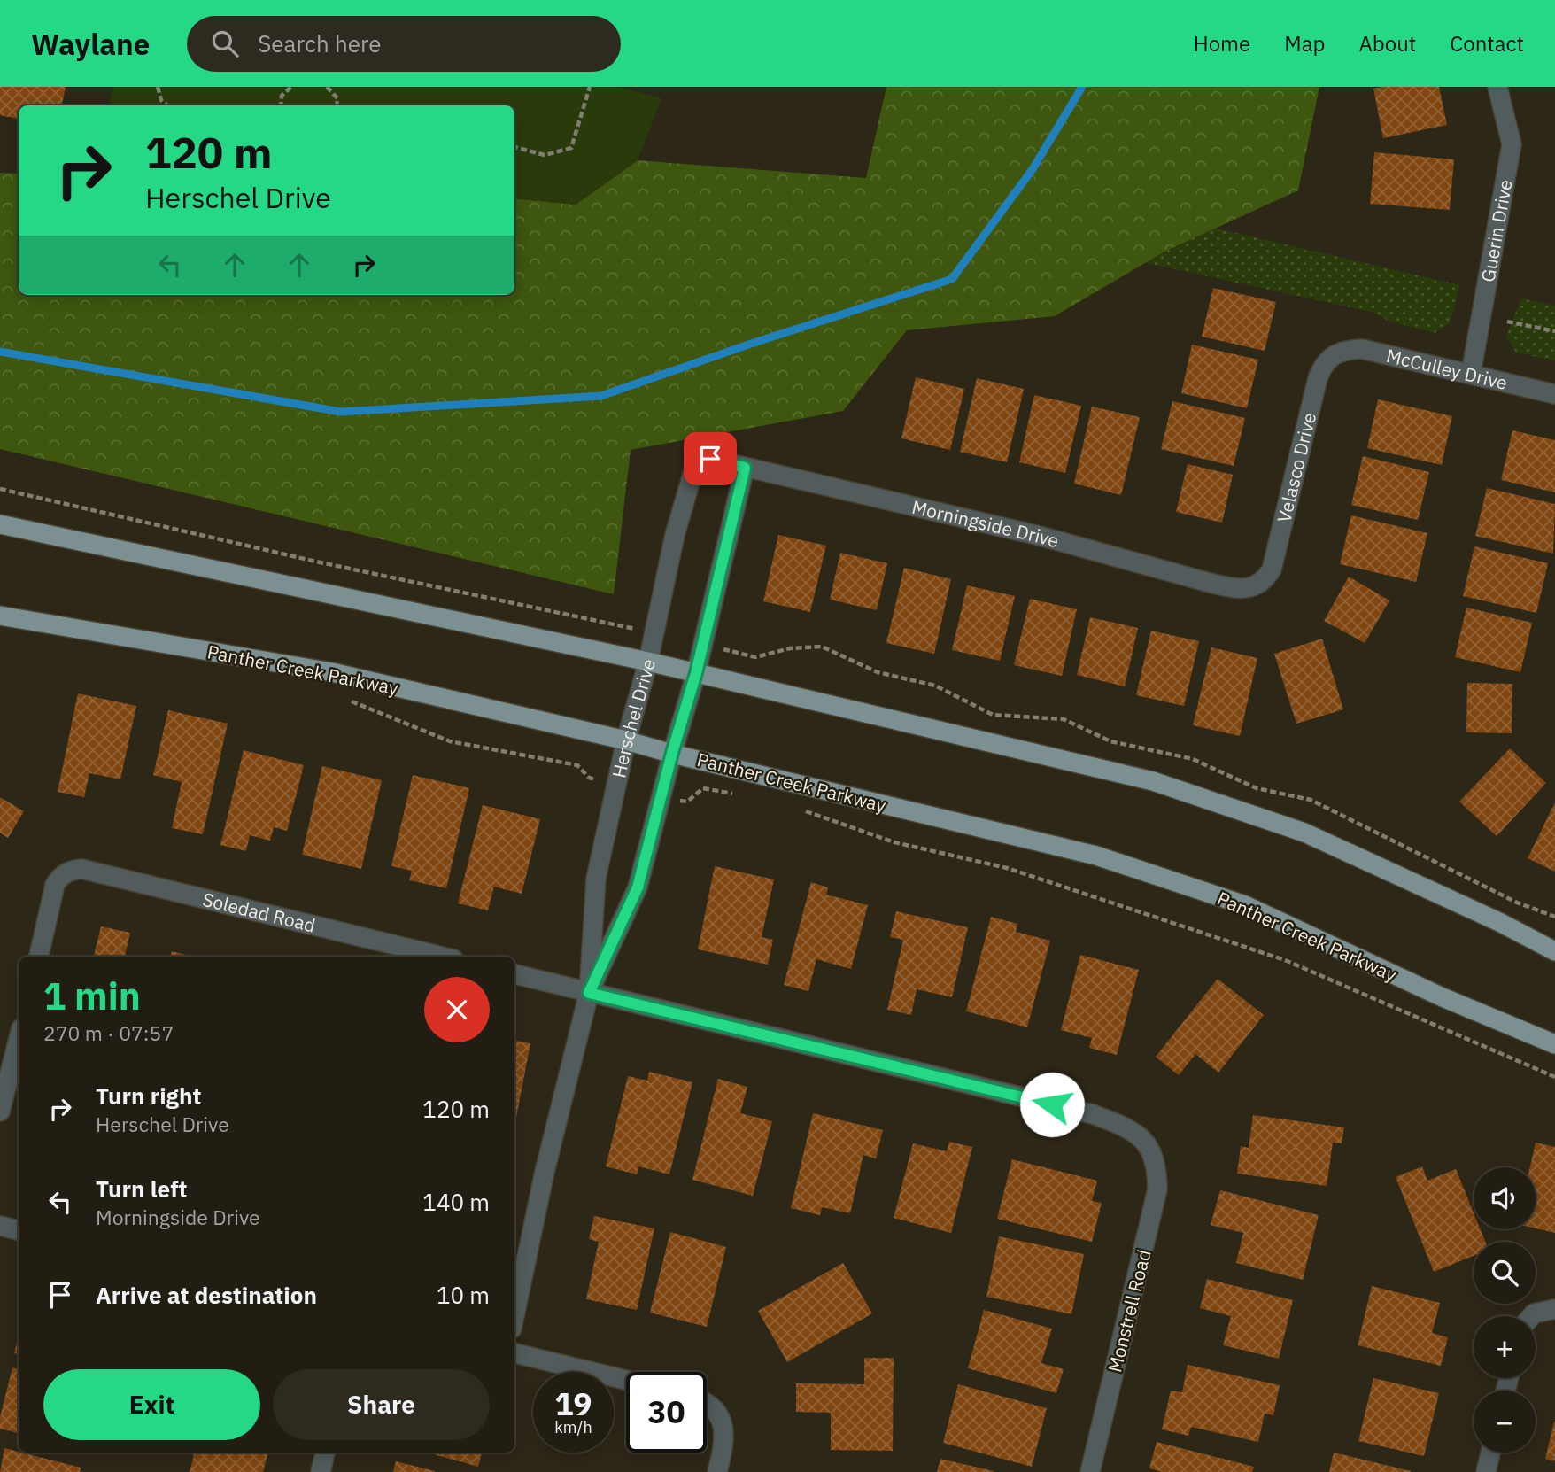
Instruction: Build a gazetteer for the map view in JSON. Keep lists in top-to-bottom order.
{
  "streets": {
    "main road": ["Panther Creek Parkway"],
    "street": [
      "Guerin Drive",
      "McCulley Drive",
      "Velasco Drive",
      "Morningside Drive",
      "Herschel Drive",
      "Soledad Road",
      "Monstrell Road"
    ]
  },
  "crossings": [
    ["Guerin Drive", "McCulley Drive"],
    ["McCulley Drive", "Velasco Drive"],
    ["Velasco Drive", "Morningside Drive"],
    ["Morningside Drive", "Herschel Drive"],
    ["Panther Creek Parkway", "Herschel Drive"],
    ["Herschel Drive", "Monstrell Road"]
  ],
  "page": {
    "header": "Waylane",
    "search": "Search here",
    "nav": [
      "Home",
      "Map",
      "About",
      "Contact"
    ],
    "turn": ["120 m", "Herschel Drive"],
    "heading": ["1 min", "270 m · 07:57"],
    "list": [
      {
        "name": "Turn right",
        "note": "Herschel Drive",
        "value": "120 m"
      },
      {
        "name": "Turn left",
        "note": "Morningside Drive",
        "value": "140 m"
      },
      {
        "name": "Arrive at destination",
        "value": "10 m"
      }
    ],
    "map_buttons": ["+", "−"],
    "buttons": ["Exit", "Share"],
    "speed": "19 km/h",
    "limit": "30"
  }
}
